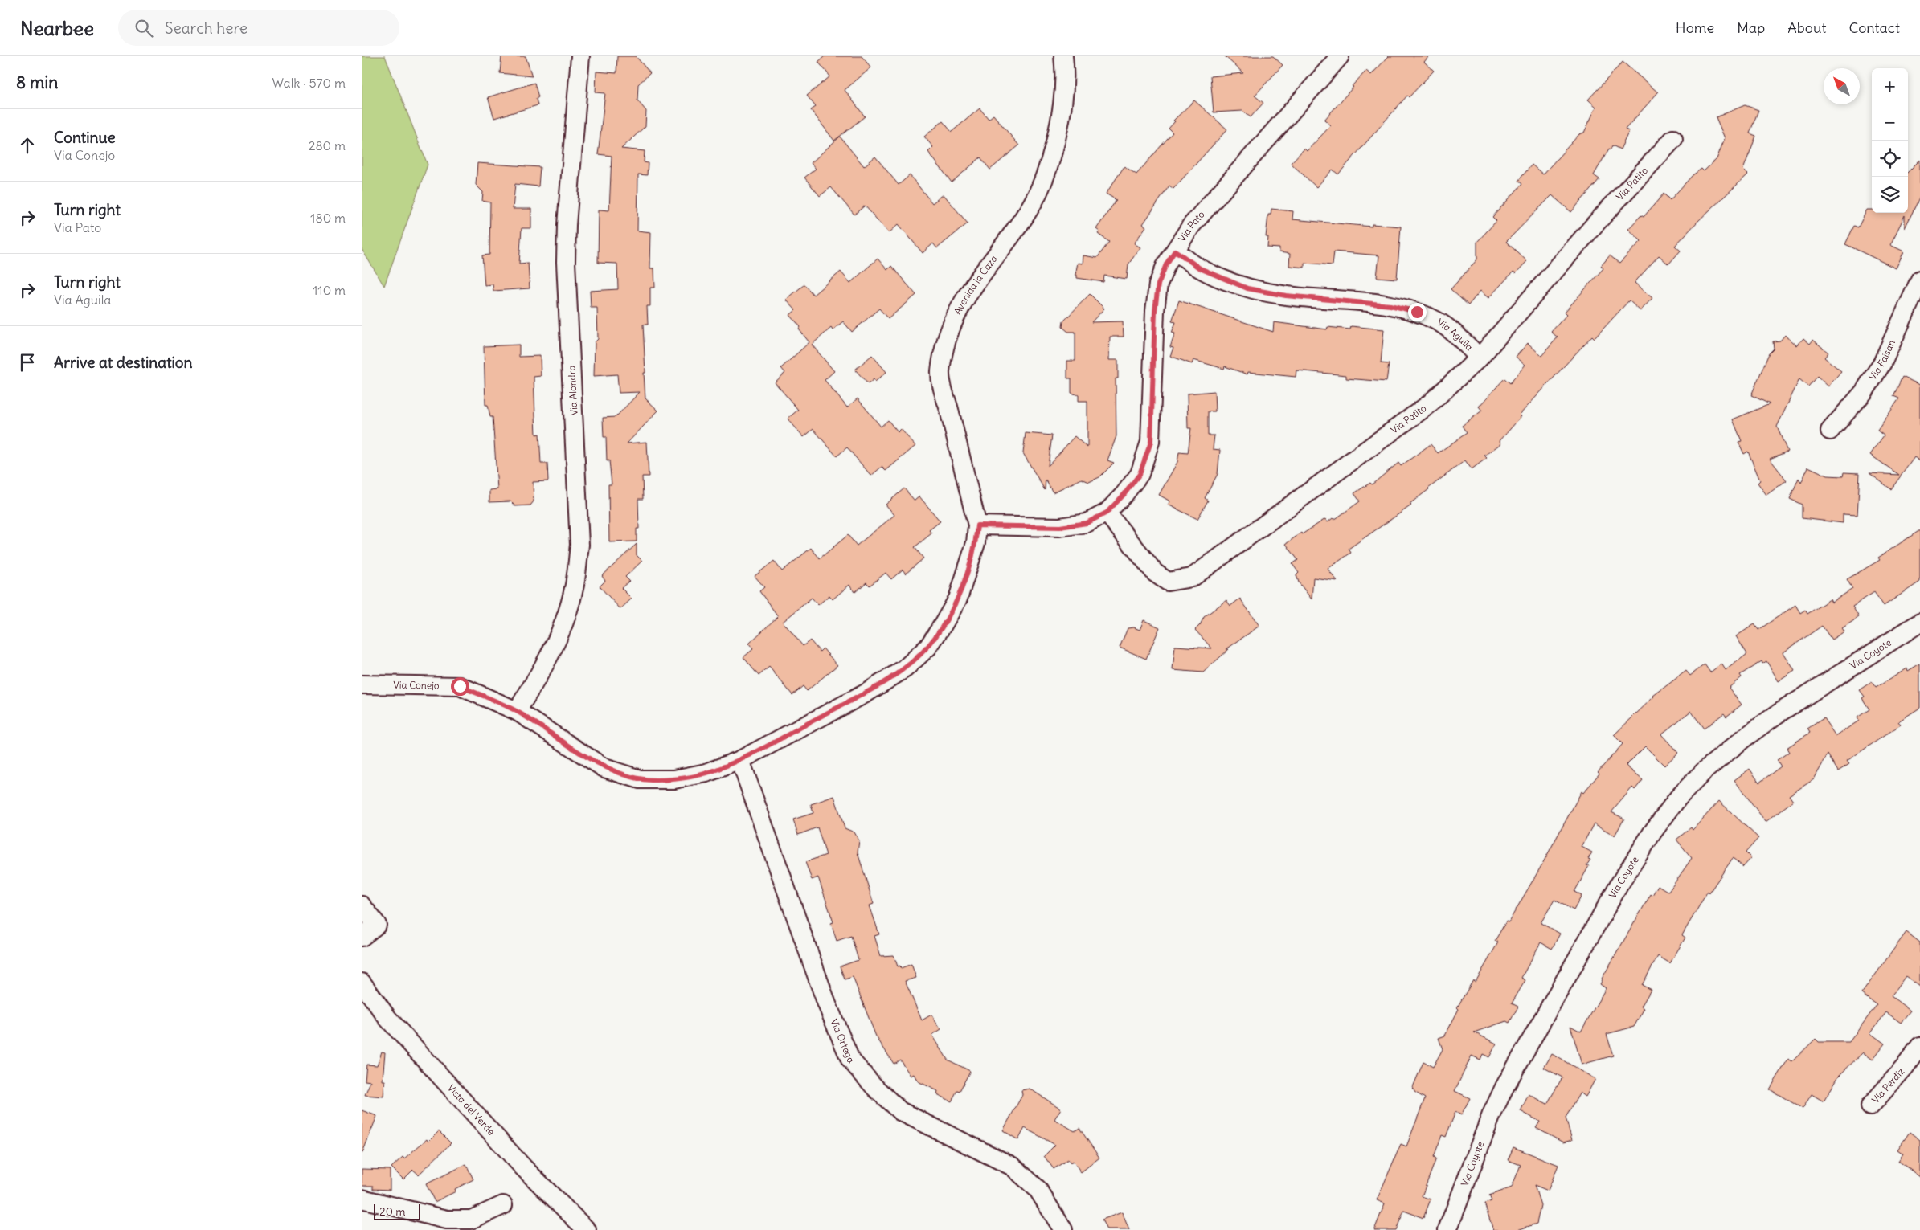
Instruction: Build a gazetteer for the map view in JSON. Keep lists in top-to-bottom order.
{
  "streets": {
    "street": [
      "Via Patito",
      "Via Pato",
      "Avenida la Caza",
      "Via Aguila",
      "Via Faisan",
      "Via Alondra",
      "Via Coyote",
      "Via Conejo",
      "Via Ortega",
      "Via Perdiz",
      "Vista del Verde"
    ]
  },
  "crossings": [
    ["Via Patito", "Via Pato"],
    ["Via Patito", "Via Aguila"],
    ["Via Pato", "Avenida la Caza"],
    ["Via Pato", "Via Aguila"],
    ["Via Pato", "Via Conejo"],
    ["Avenida la Caza", "Via Conejo"],
    ["Via Alondra", "Via Conejo"],
    ["Via Conejo", "Via Ortega"]
  ],
  "scale_bar": "20 m",
  "north": "top left",
  "page": {
    "header": "Nearbee",
    "search": "Search here",
    "nav": [
      "Home",
      "Map",
      "About",
      "Contact"
    ],
    "heading": ["8 min", "Walk · 570 m"],
    "map_buttons": ["+", "−"],
    "list": [
      ["Continue", "Via Conejo", "280 m"],
      ["Turn right", "Via Pato", "180 m"],
      ["Turn right", "Via Aguila", "110 m"],
      "Arrive at destination"
    ],
    "scale": "20 m"
  }
}
